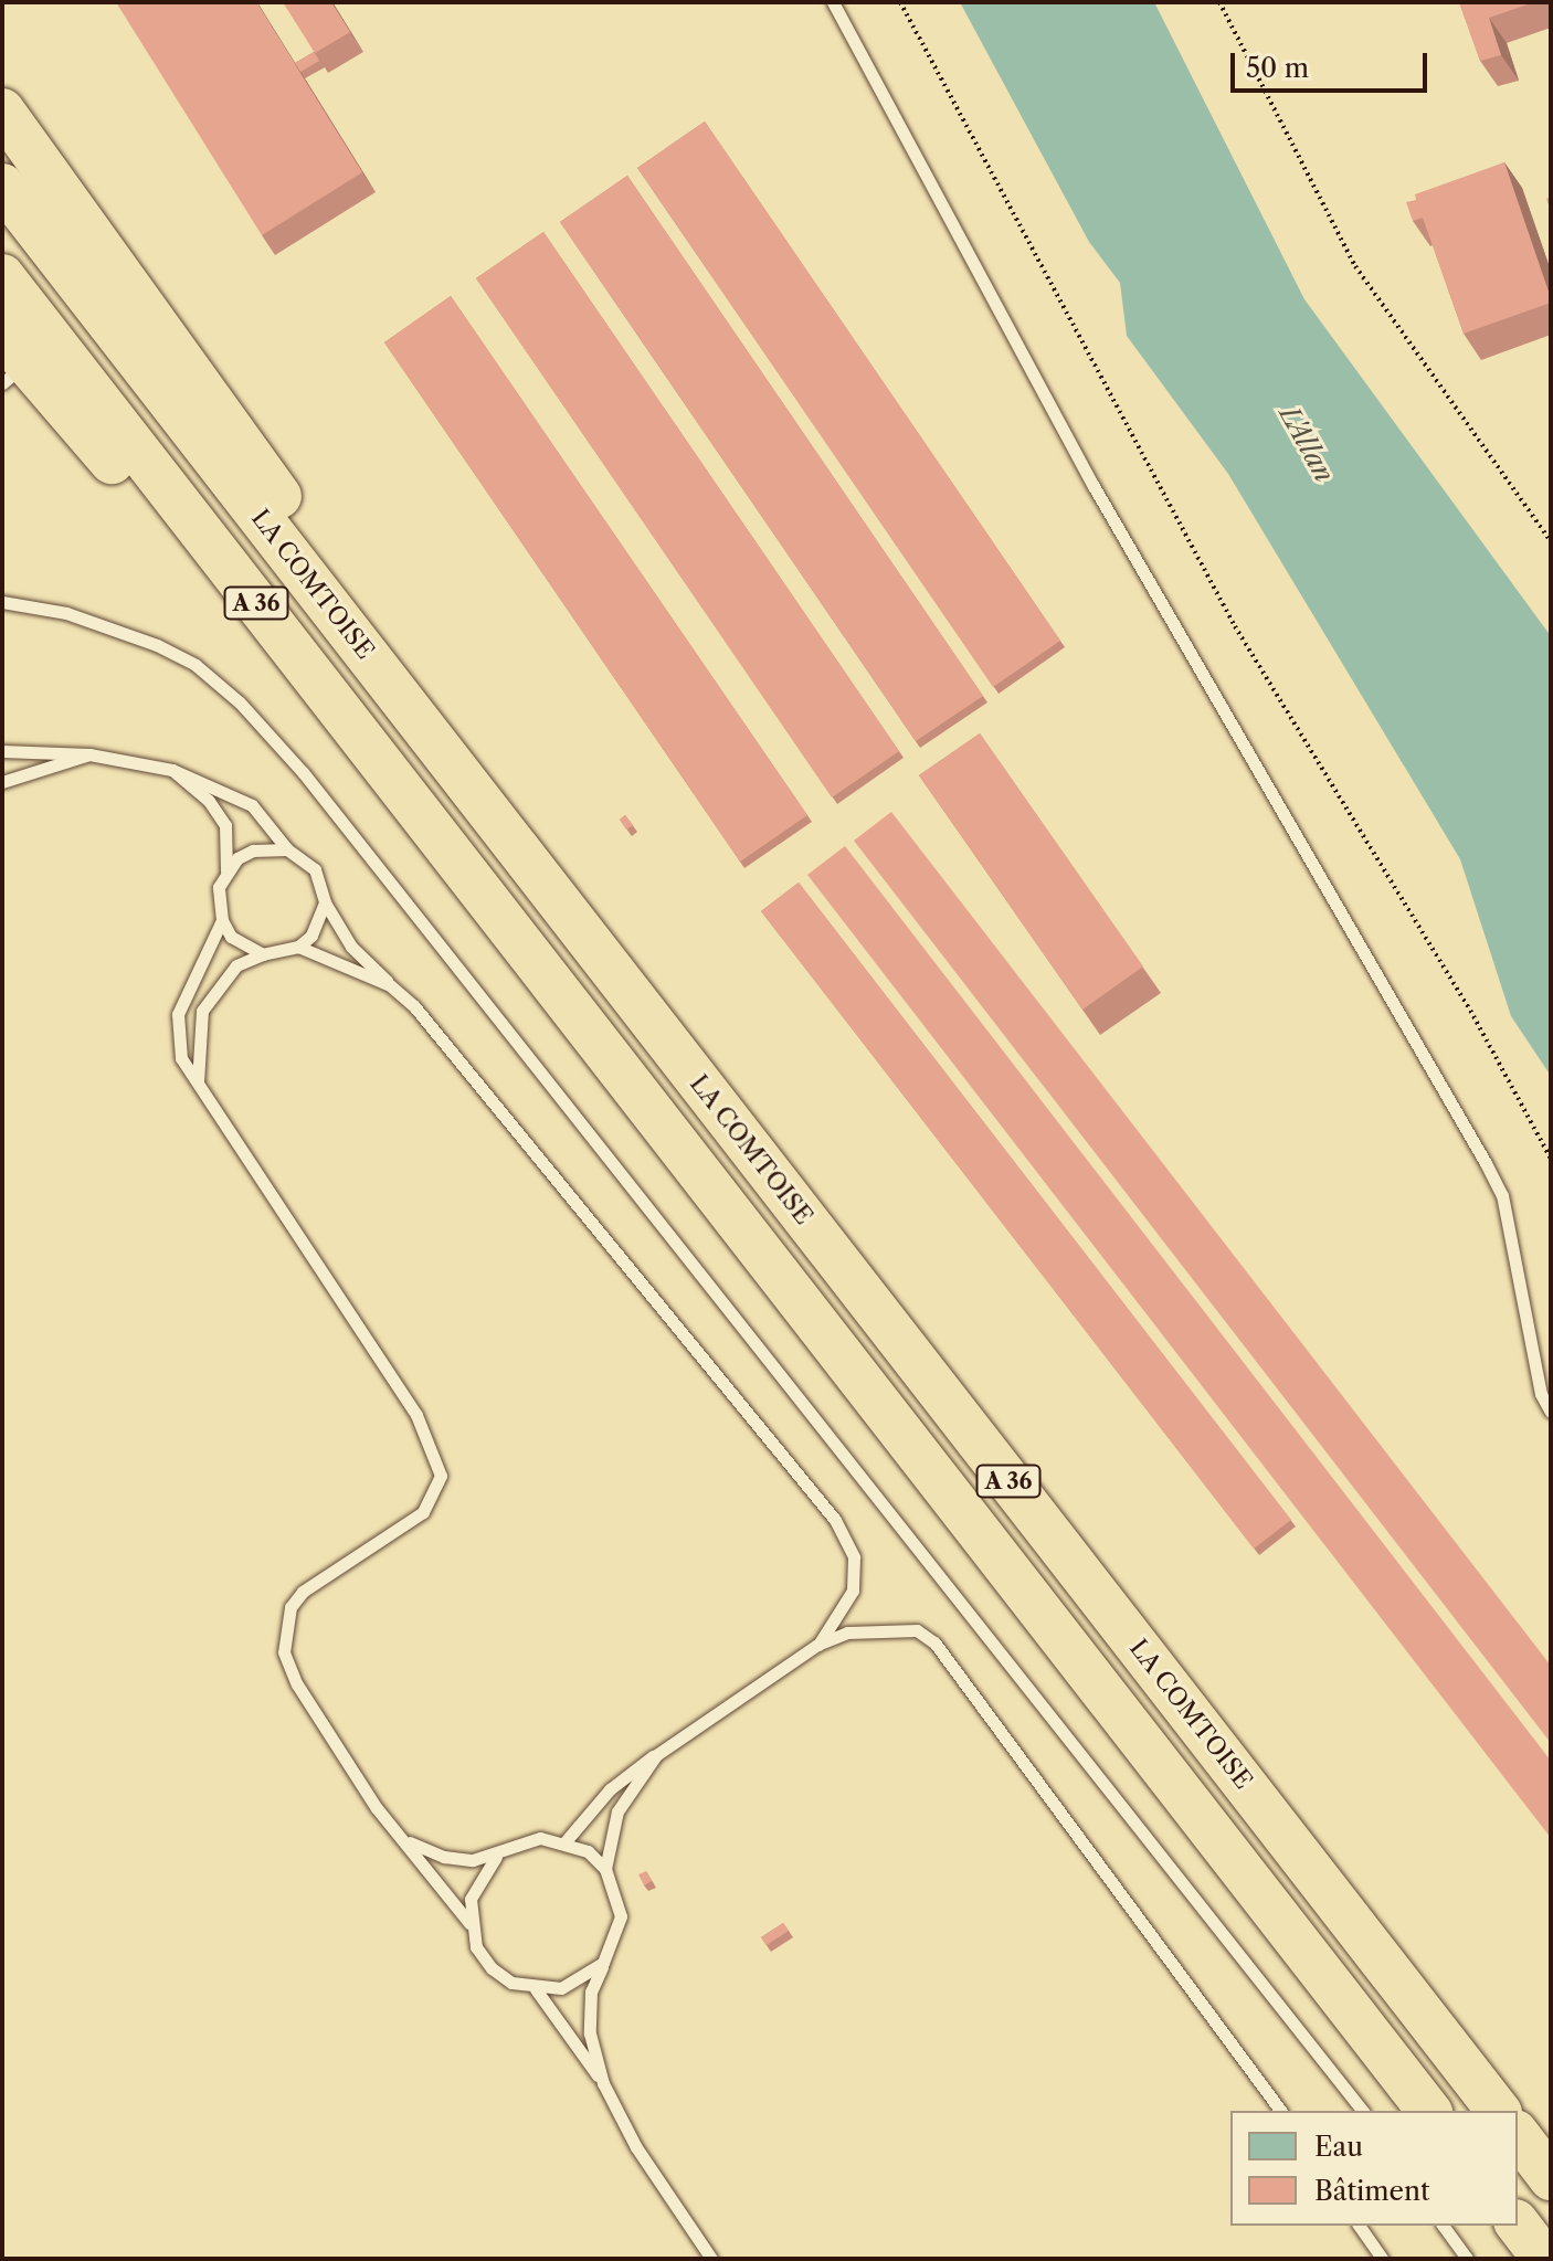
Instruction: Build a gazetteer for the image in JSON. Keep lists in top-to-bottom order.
{
  "streets": {
    "highway": ["LA COMTOISE", "A 36"]
  },
  "water": ["L'Allan"],
  "legend": ["Eau", "Bâtiment"],
  "scale_bar": "50 m"
}
